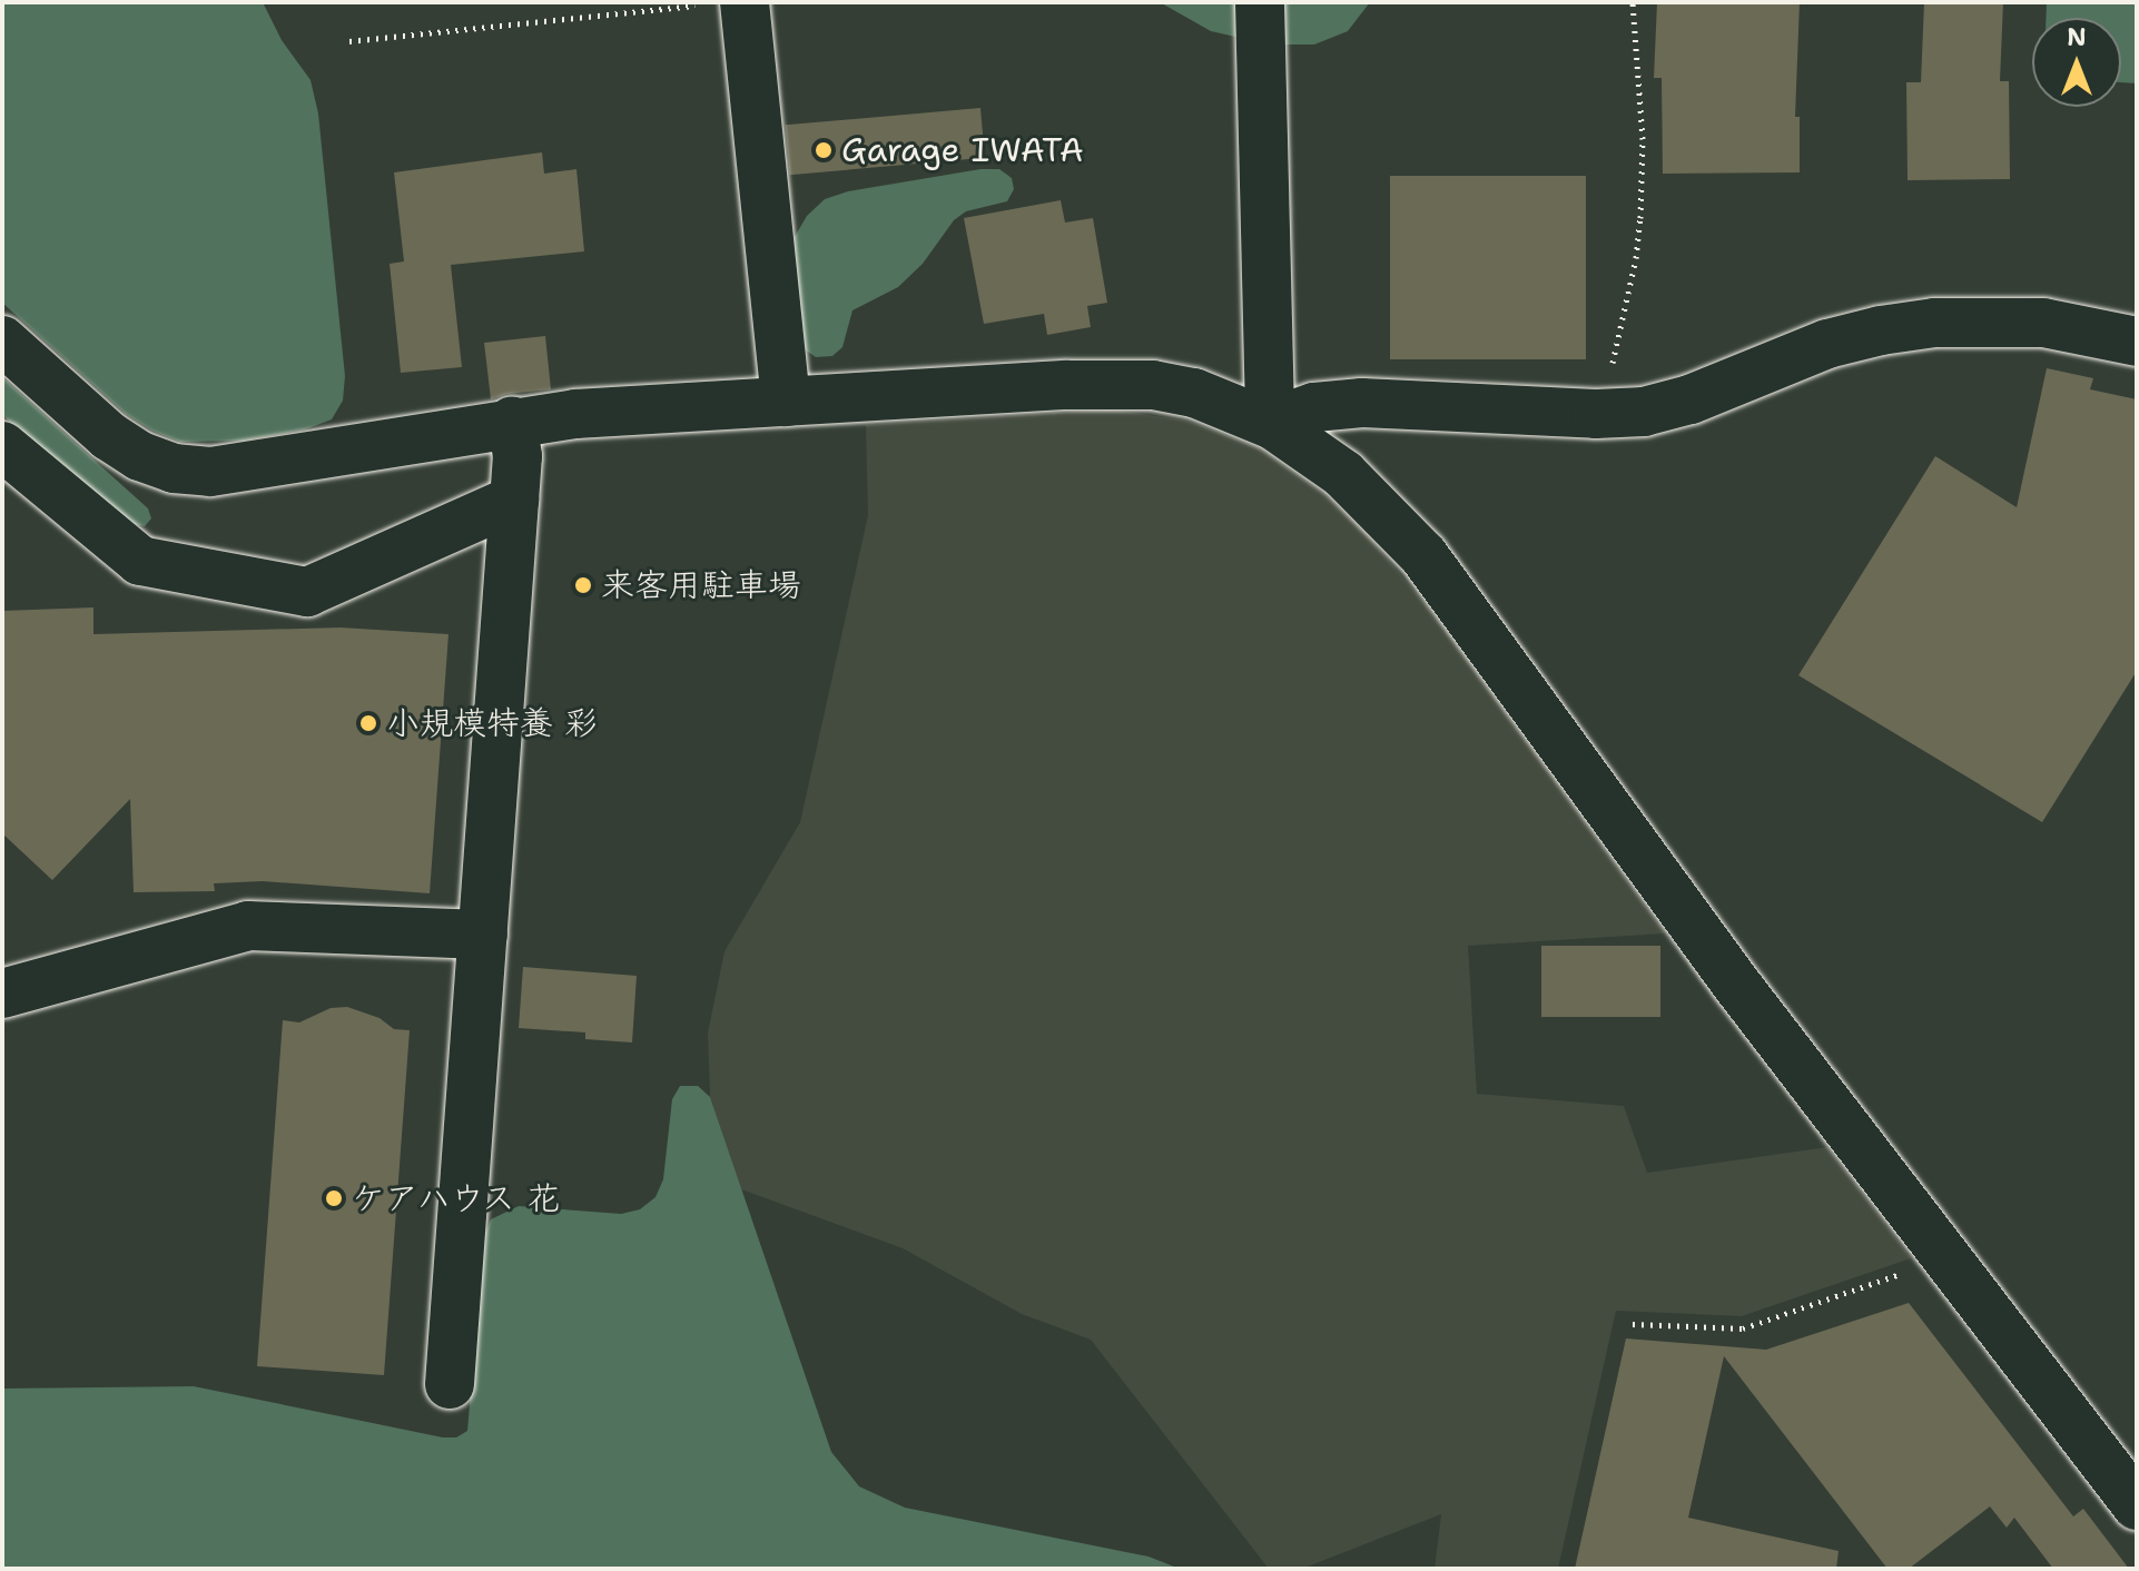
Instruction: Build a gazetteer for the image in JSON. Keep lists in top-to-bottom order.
{
  "places": [
    "Garage IWATA",
    "来客用駐車場",
    "小規模特養 彩",
    "ケアハウス 花"
  ],
  "north": "top"
}
